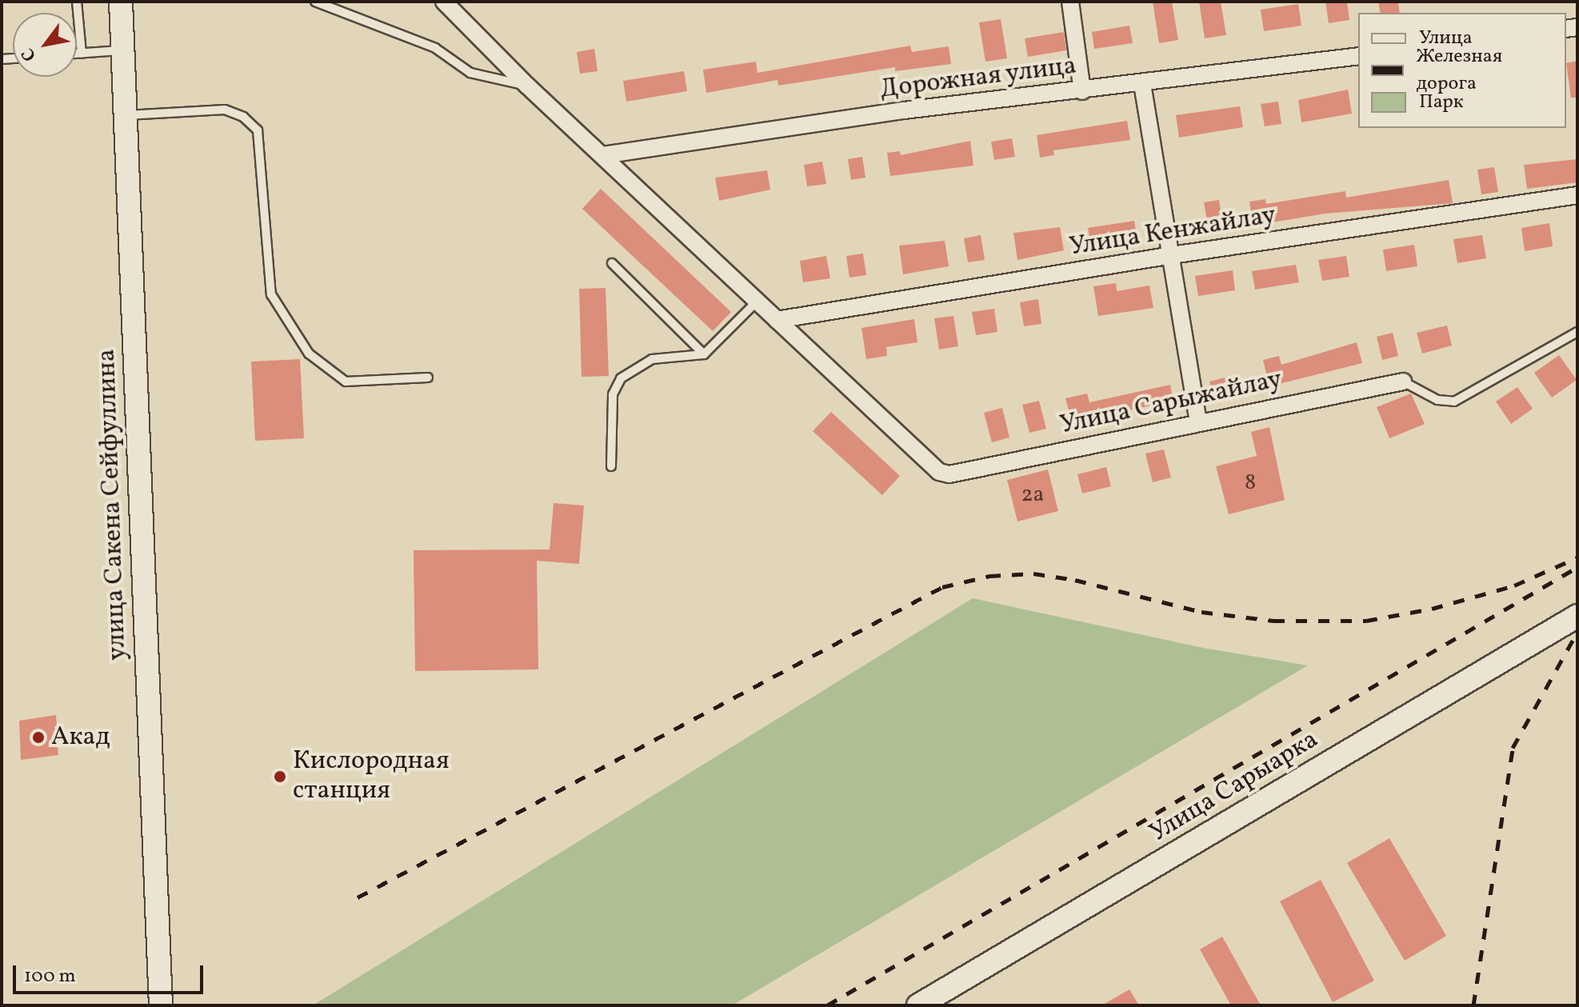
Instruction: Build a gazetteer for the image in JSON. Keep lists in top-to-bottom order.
{
  "streets": {
    "street": [
      "Дорожная улица",
      "Улица Кенжайлау",
      "Улица Сарыжайлау",
      "улица Сакена Сейфуллина",
      "Улица Сарыарка"
    ]
  },
  "crossings": [
    ["Улица Кенжайлау", "Улица Сарыжайлау"]
  ],
  "places": ["Акад", "Кислородная станция"],
  "house_numbers": ["8", "2а"],
  "legend": ["Улица", "Железная дорога", "Парк"],
  "scale_bar": "100 m",
  "north": "bottom left"
}
